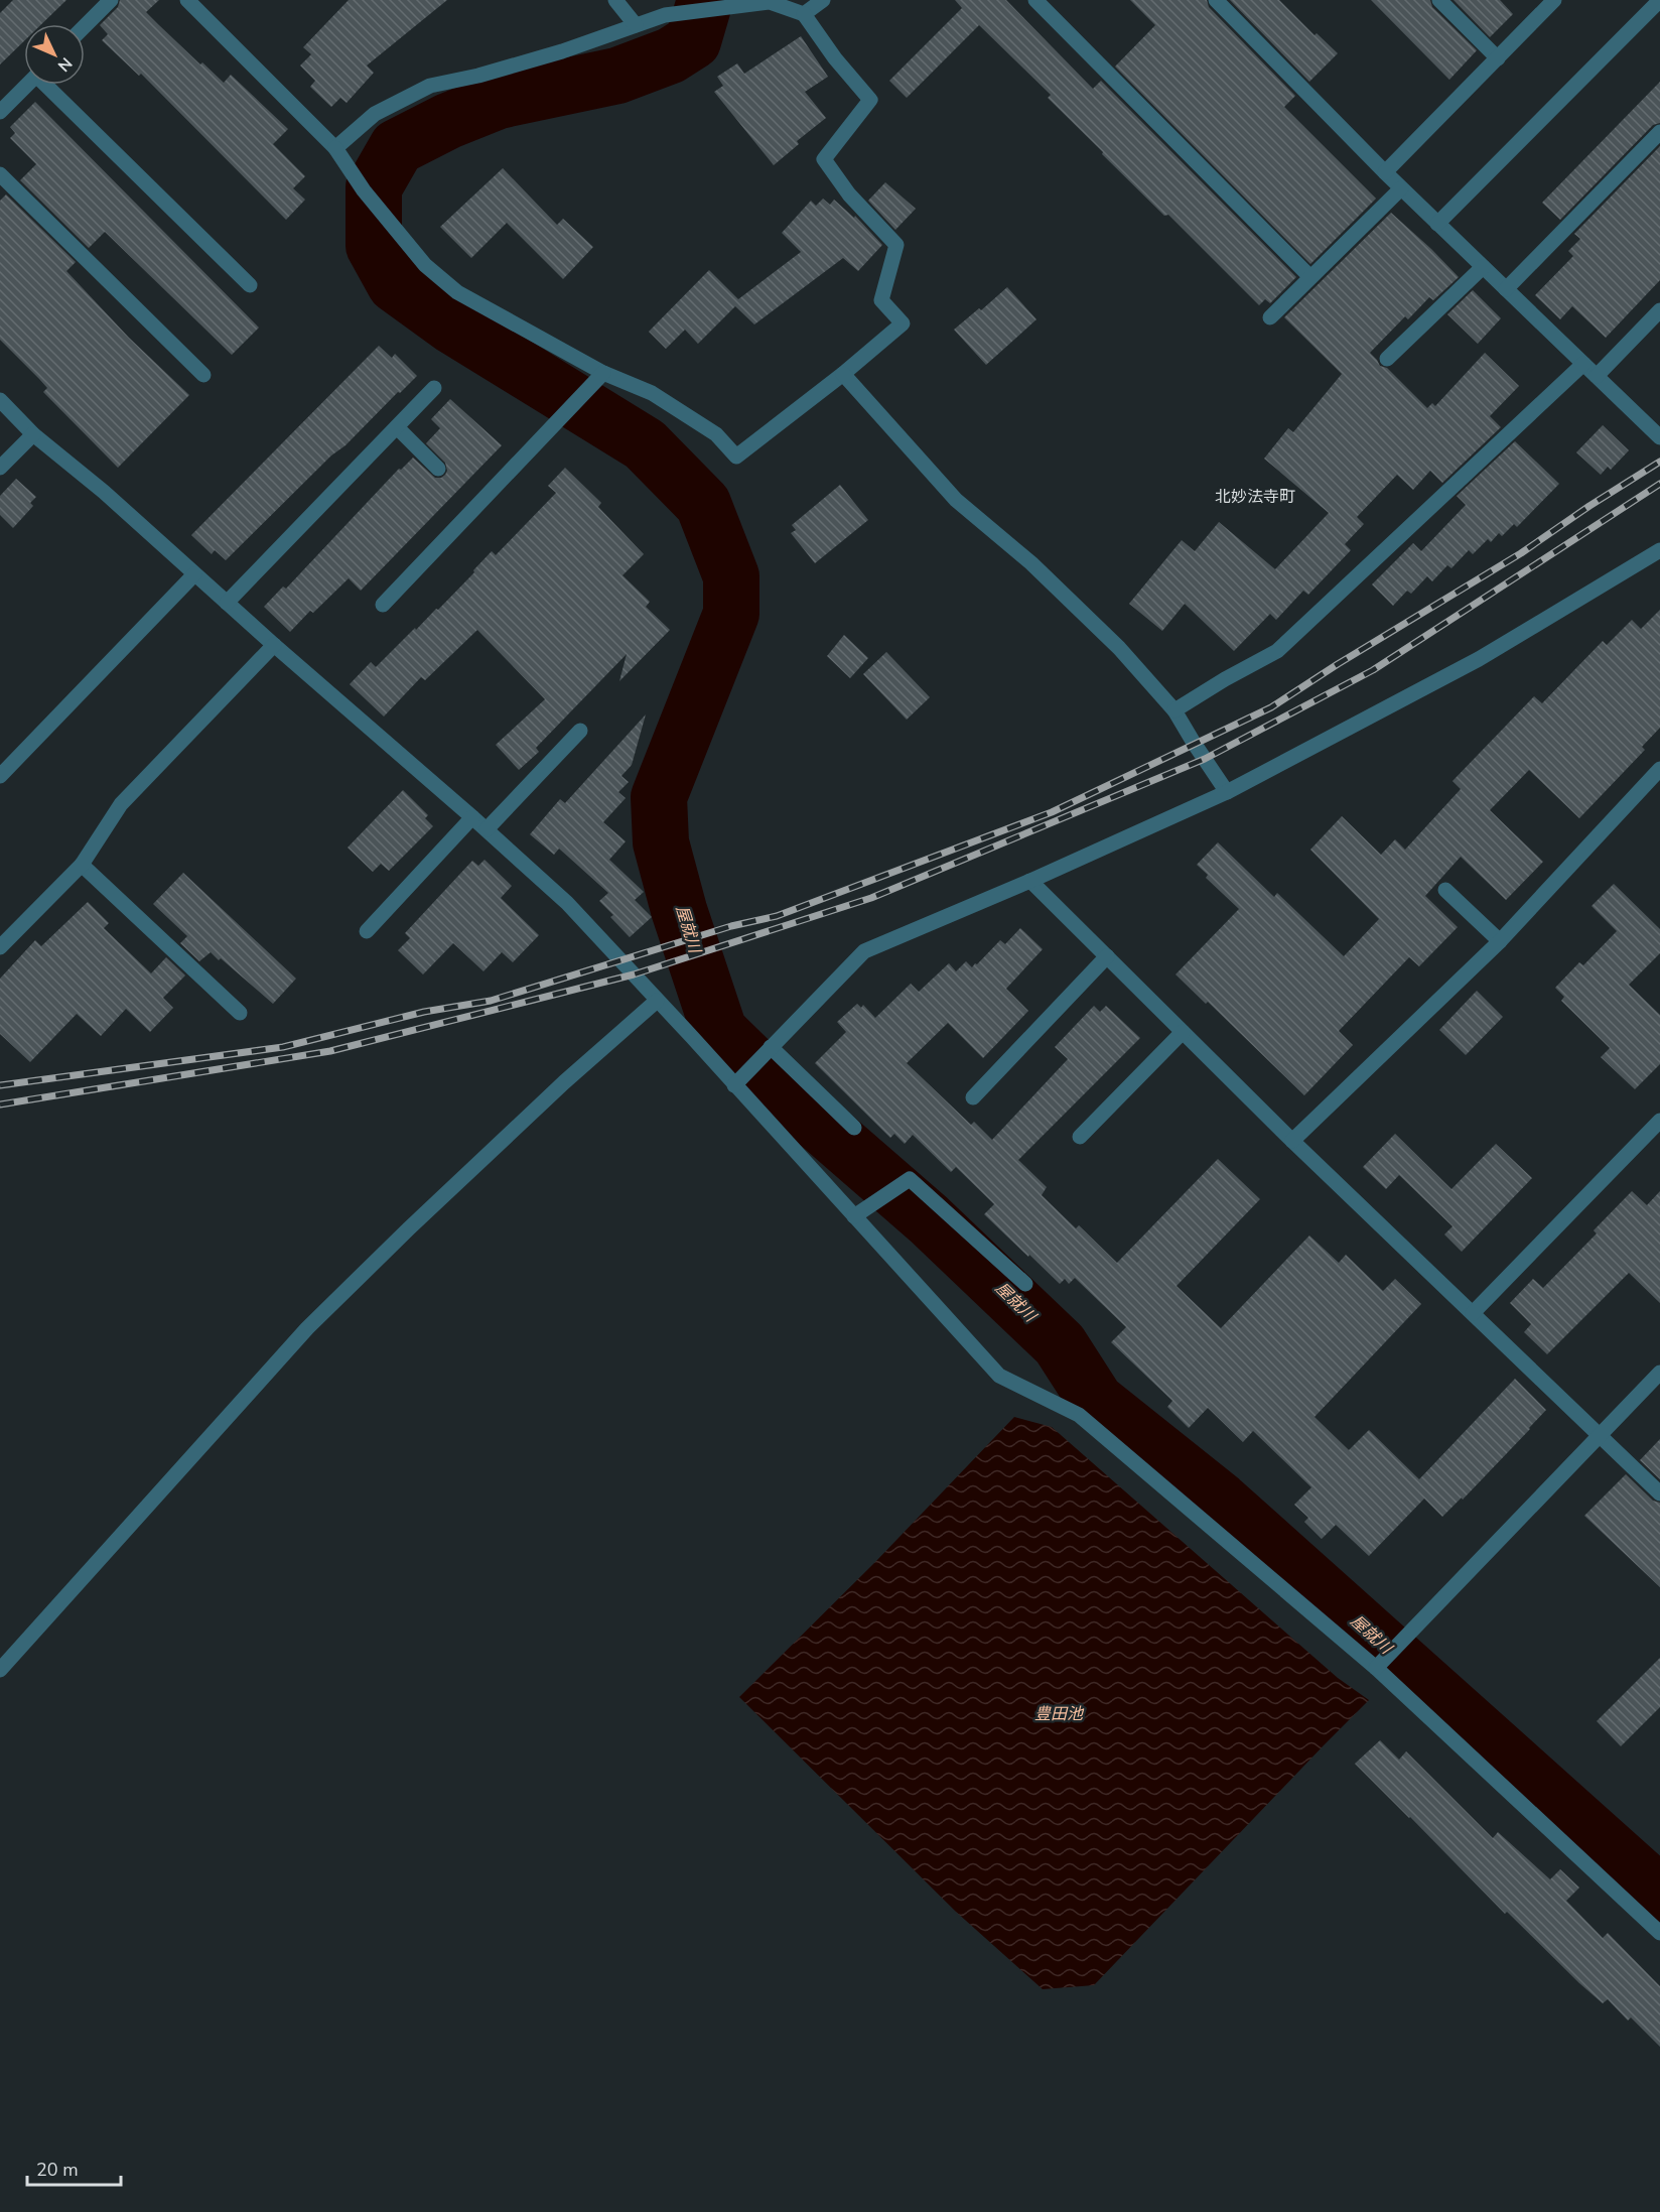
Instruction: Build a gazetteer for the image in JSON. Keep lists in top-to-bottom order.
{
  "districts": ["北妙法寺町"],
  "water": ["屋就川", "豊田池"],
  "scale_bar": "20 m",
  "north": "bottom right"
}
